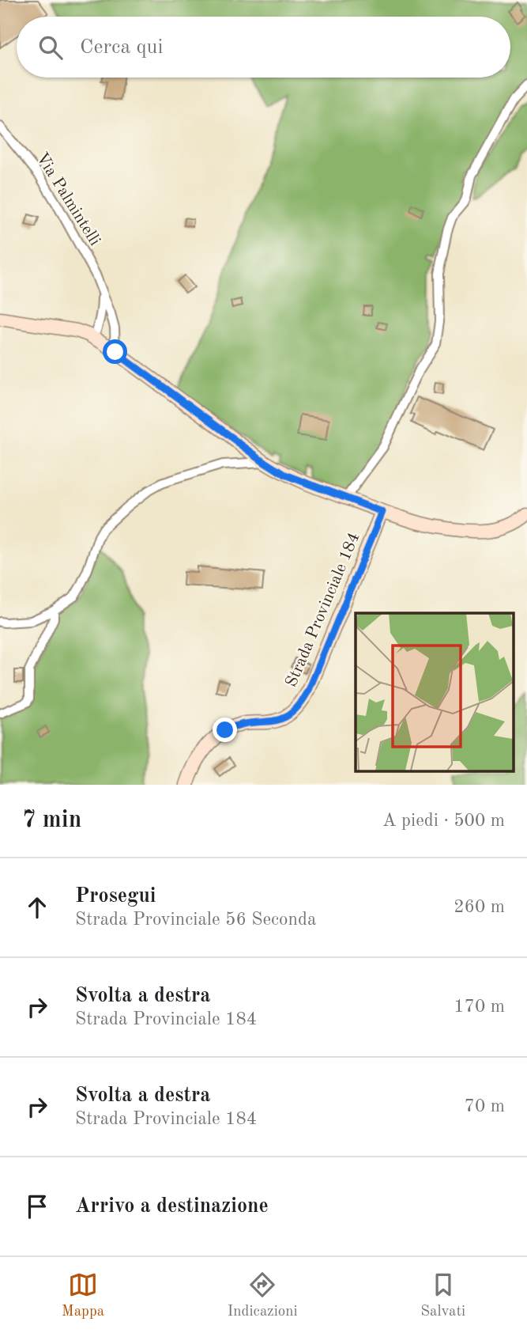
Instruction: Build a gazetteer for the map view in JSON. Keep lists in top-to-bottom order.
{
  "streets": {
    "street": ["Via Palmintelli", "Strada Provinciale 184"]
  },
  "page": {
    "search": "Cerca qui",
    "heading": ["7 min", "A piedi · 500 m"],
    "list": [
      ["Prosegui", "Strada Provinciale 56 Seconda", "260 m"],
      ["Svolta a destra", "Strada Provinciale 184", "170 m"],
      ["Svolta a destra", "Strada Provinciale 184", "70 m"],
      "Arrivo a destinazione"
    ],
    "nav": ["Mappa", "Indicazioni", "Salvati"]
  }
}
